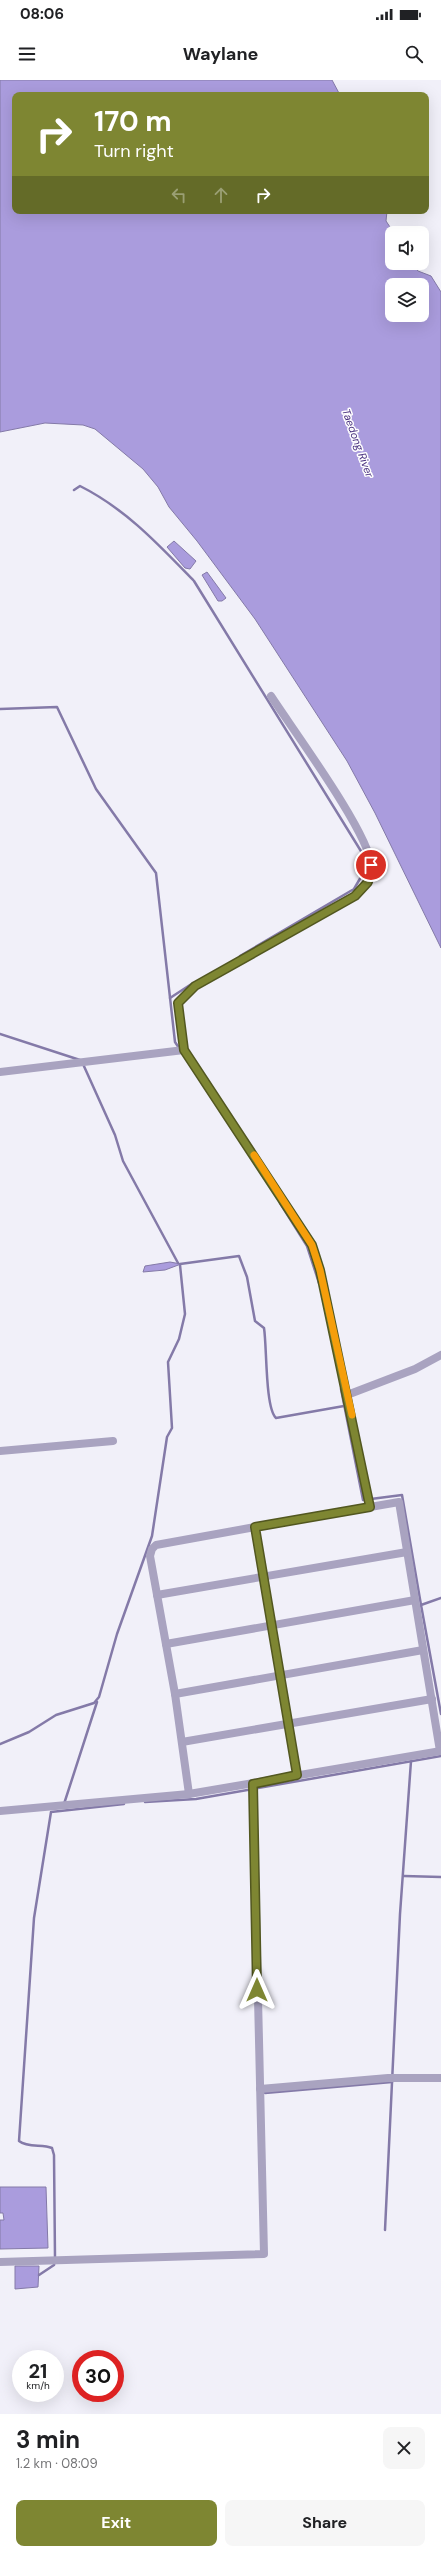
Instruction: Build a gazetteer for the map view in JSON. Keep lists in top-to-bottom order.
{
  "water": ["Taedong River"],
  "page": {
    "status": "08:06",
    "header": "Waylane",
    "turn": ["170 m", "Turn right"],
    "speed": "21 km/h",
    "limit": "30",
    "heading": ["3 min", "1.2 km · 08:09"],
    "buttons": ["Exit", "Share"]
  }
}
